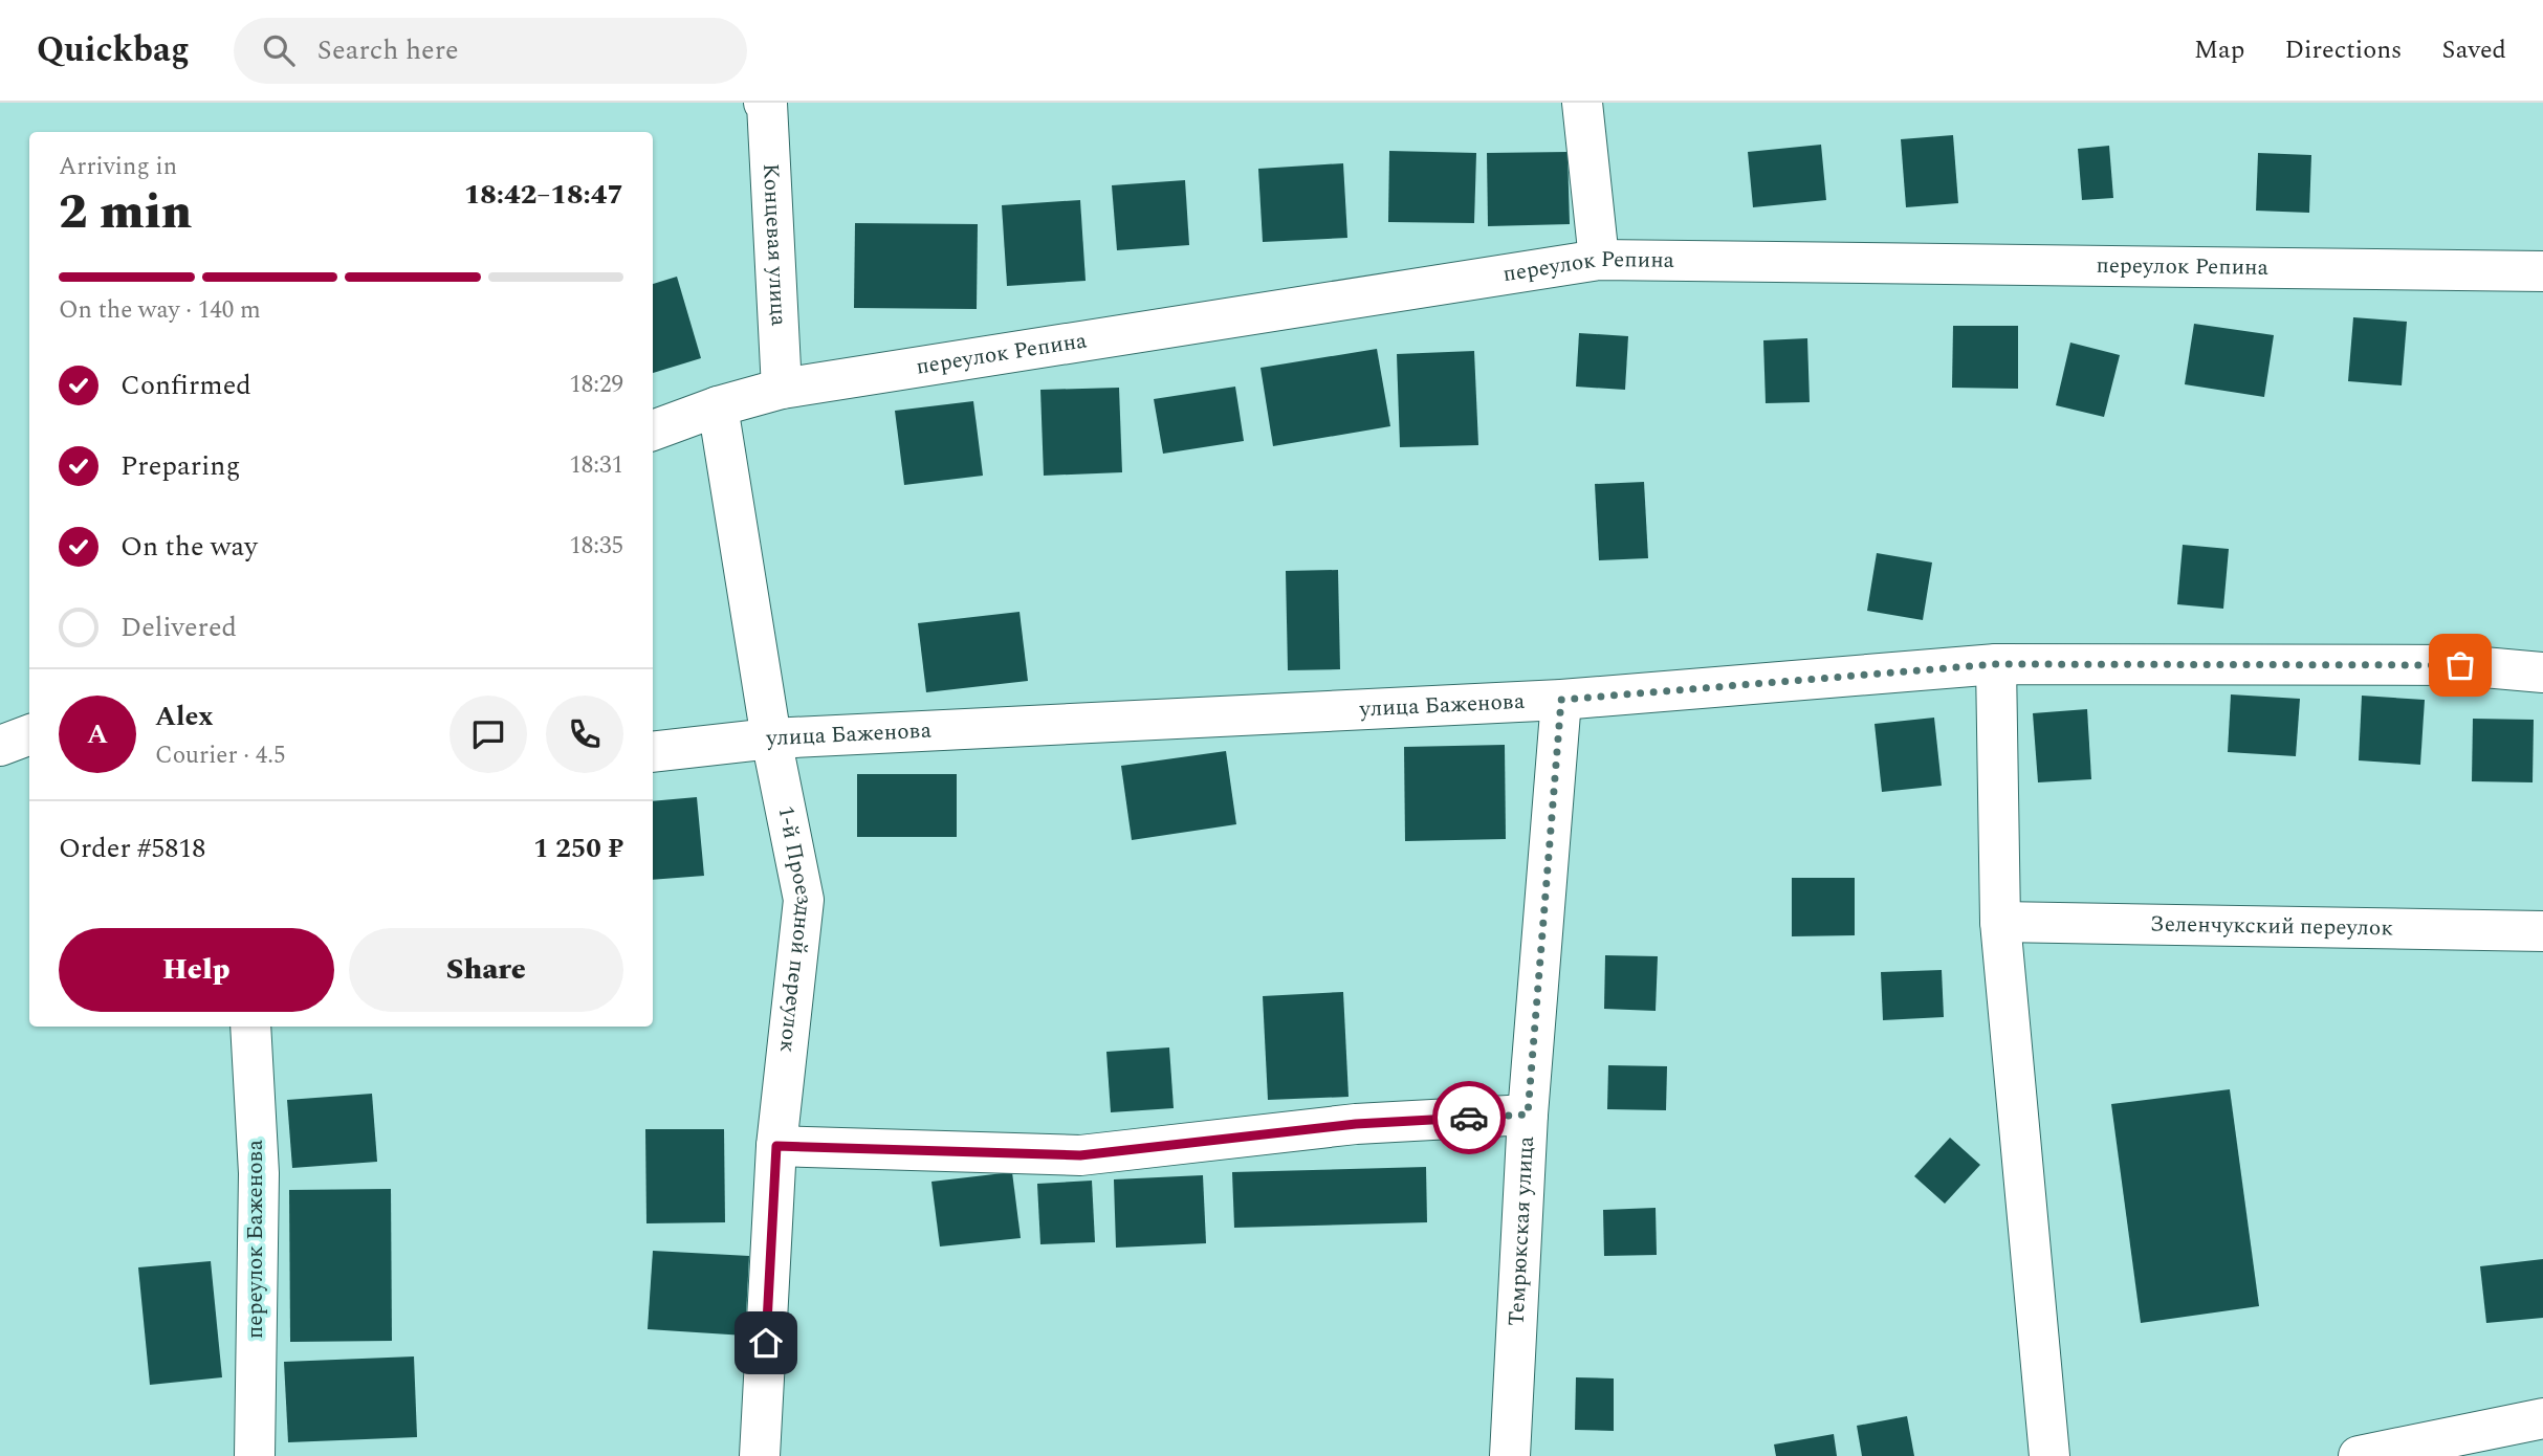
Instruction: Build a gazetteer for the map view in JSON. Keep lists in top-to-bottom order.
{
  "streets": {
    "street": [
      "Концевая улица",
      "переулок Репина",
      "улица Баженова",
      "Зеленчукский переулок",
      "1-й Проездной переулок",
      "Темрюкская улица",
      "переулок Баженова"
    ]
  },
  "crossings": [
    ["Концевая улица", "переулок Репина"],
    ["переулок Репина", "1-й Проездной переулок"],
    ["улица Баженова", "1-й Проездной переулок"],
    ["улица Баженова", "Темрюкская улица"]
  ],
  "page": {
    "header": "Quickbag",
    "search": "Search here",
    "nav": ["Map", "Directions", "Saved"],
    "heading": ["2 min", "Arriving in", "18:42–18:47"],
    "panel": [
      "Alex",
      "Courier · 4.5",
      "Order #5818",
      "1 250 ₽"
    ],
    "bar": "On the way · 140 m",
    "list": [
      ["Confirmed", "18:29"],
      ["Preparing", "18:31"],
      ["On the way", "18:35"],
      "Delivered"
    ],
    "round": "A",
    "buttons": ["Help", "Share"]
  }
}
